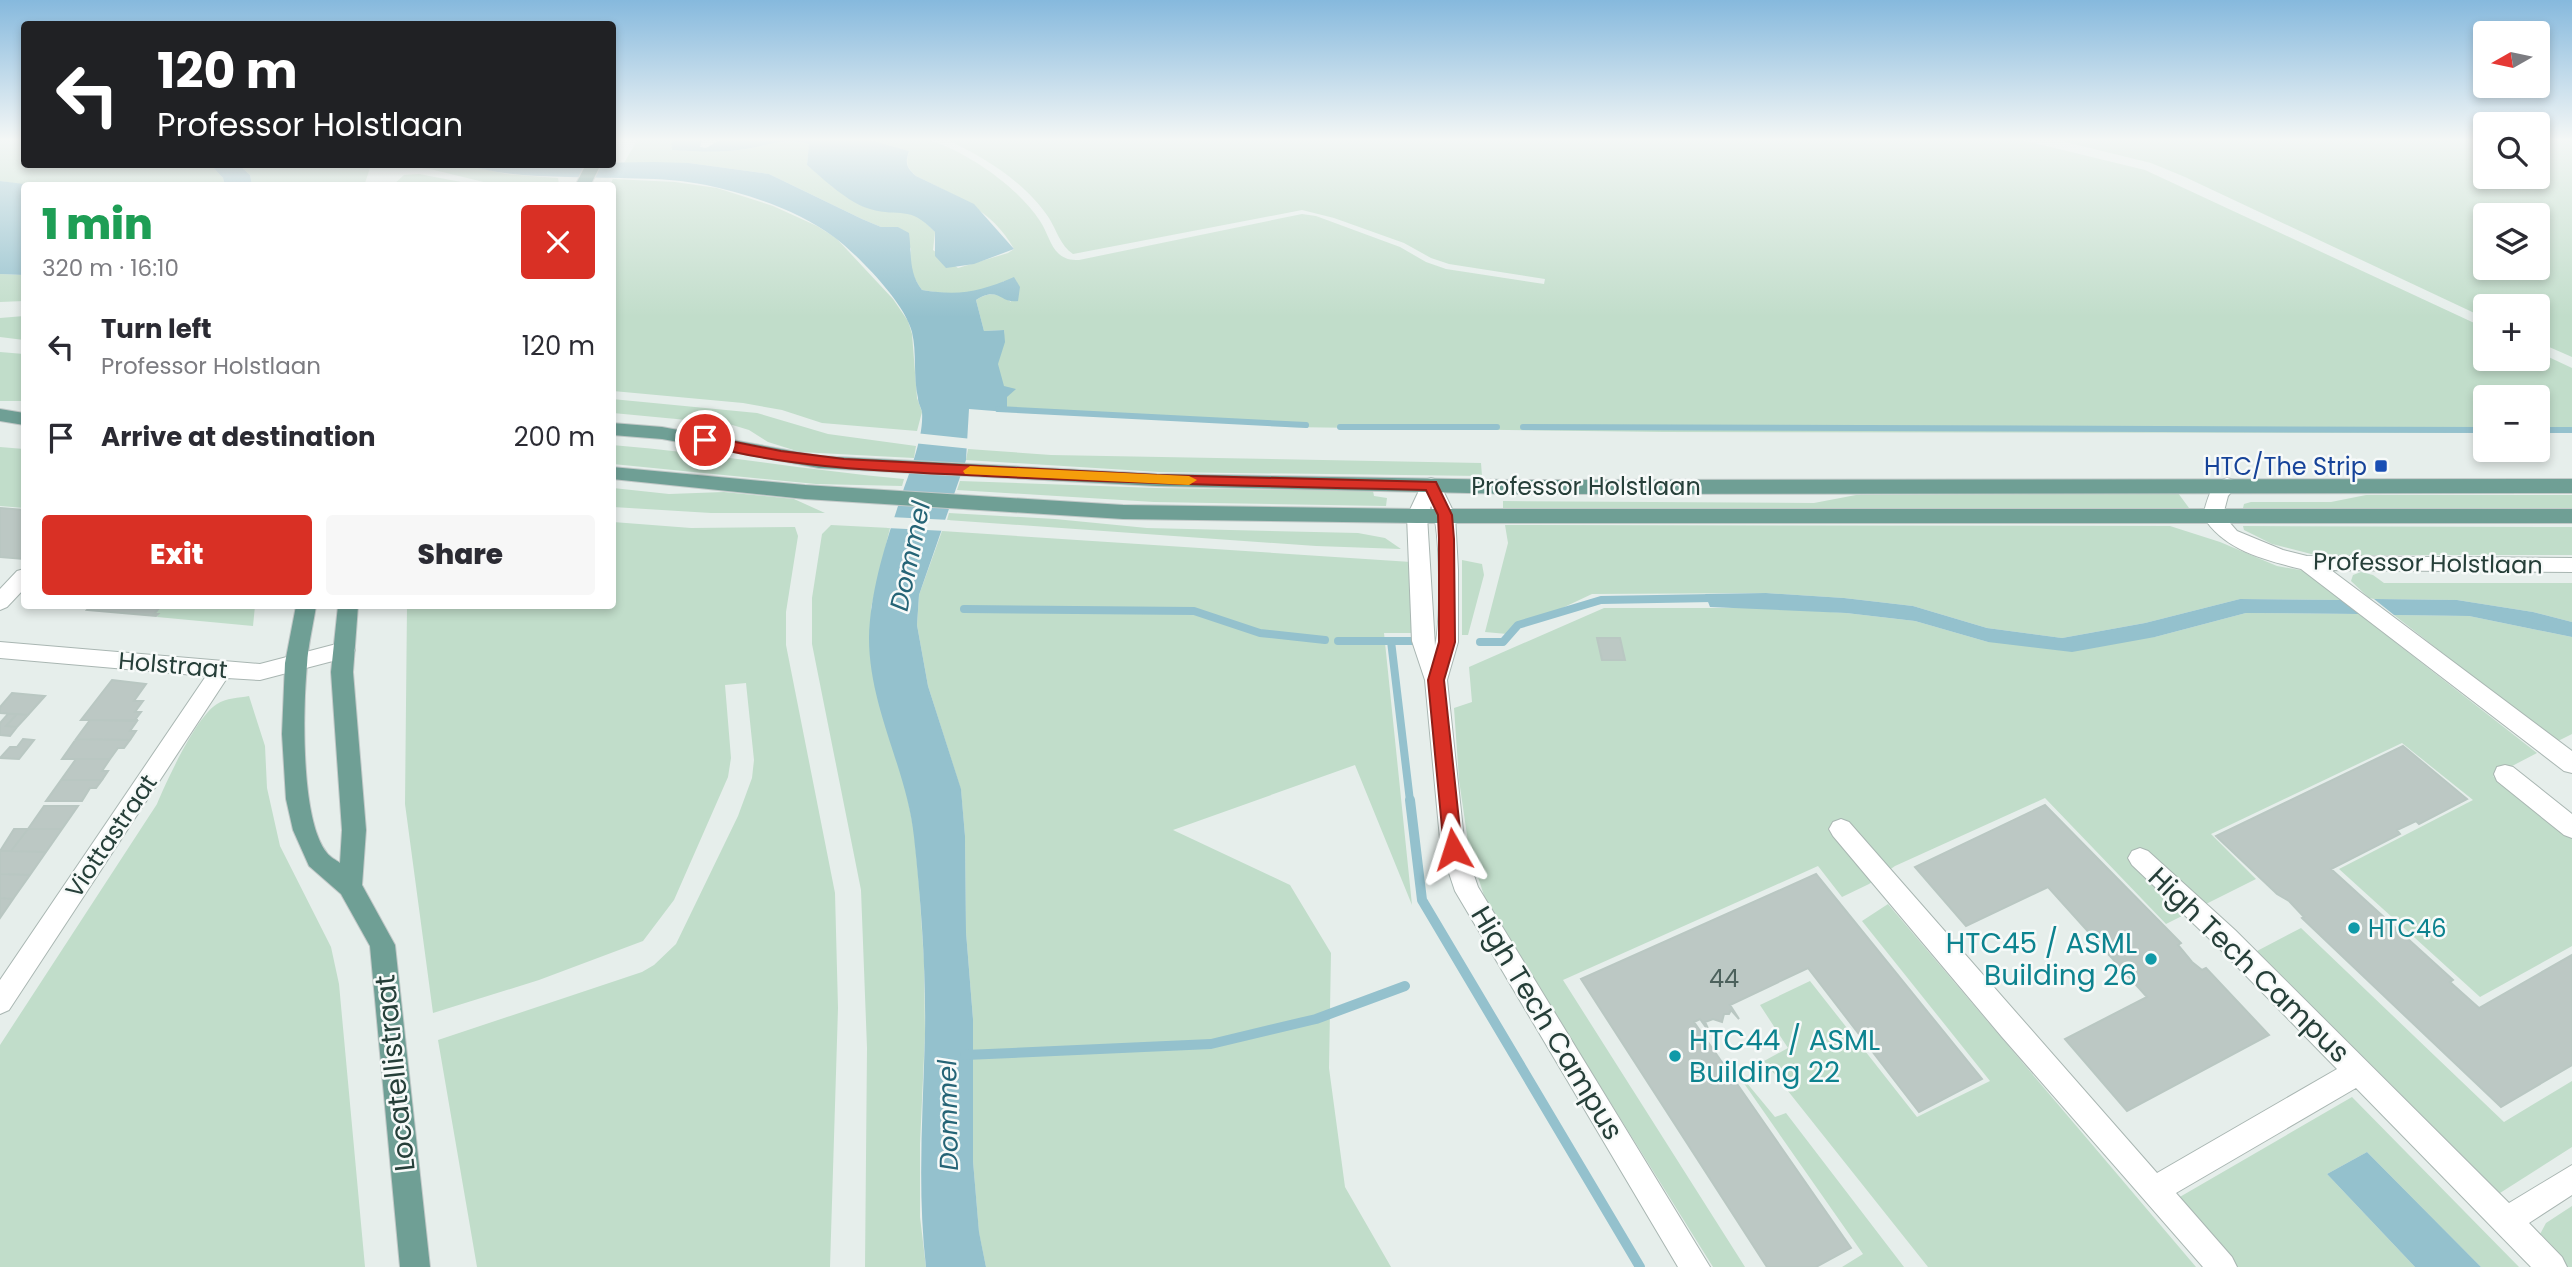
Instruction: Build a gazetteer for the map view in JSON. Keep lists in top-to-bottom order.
{
  "streets": {
    "main road": ["Professor Holstlaan", "Locatellistraat"],
    "street": ["Holstraat", "Viottastraat", "High Tech Campus"]
  },
  "crossings": [
    ["Professor Holstlaan", "High Tech Campus"],
    ["Holstraat", "Viottastraat"],
    ["Holstraat", "Locatellistraat"]
  ],
  "water": ["Dommel"],
  "places": {
    "transit": ["HTC/The Strip"],
    "other": ["HTC46", "HTC45 / ASML Building 26", "HTC44 / ASML Building 22"]
  },
  "house_numbers": ["44"],
  "north": "left",
  "page": {
    "map_buttons": ["+", "−"],
    "turn": ["120 m", "Professor Holstlaan"],
    "heading": ["1 min", "320 m · 16:10"],
    "list": [
      {
        "name": "Turn left",
        "note": "Professor Holstlaan",
        "value": "120 m"
      },
      {
        "name": "Arrive at destination",
        "value": "200 m"
      }
    ],
    "buttons": ["Exit", "Share"]
  }
}
